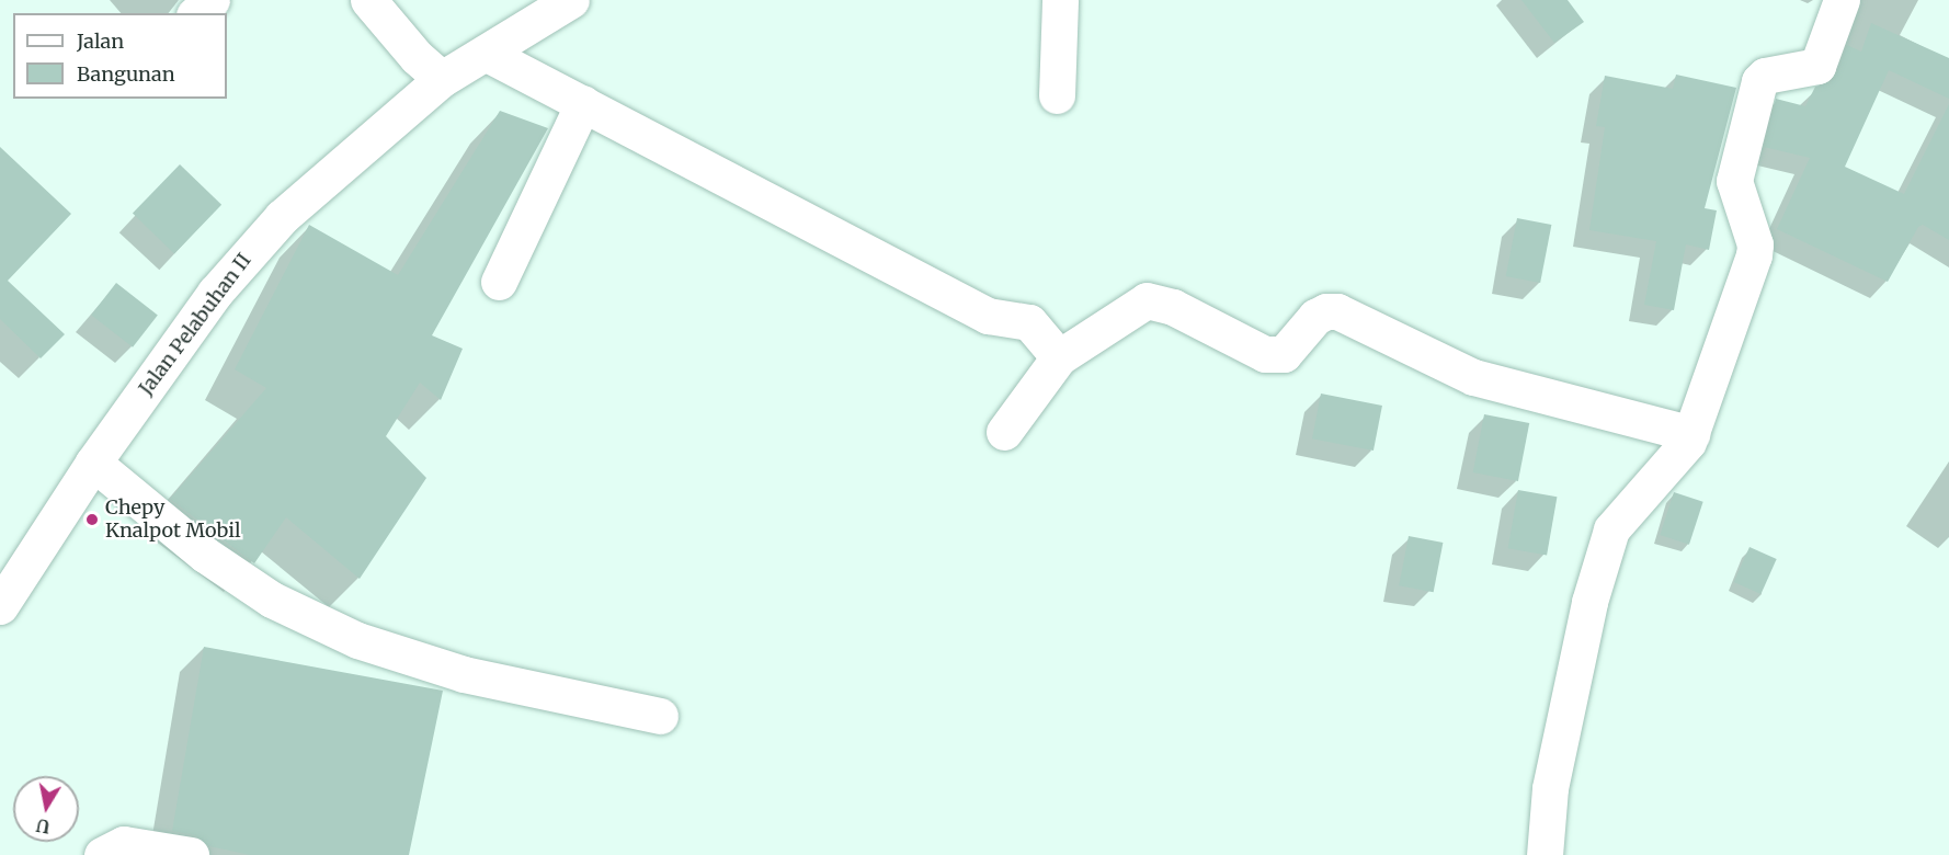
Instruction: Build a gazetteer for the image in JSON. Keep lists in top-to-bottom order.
{
  "streets": {
    "street": ["Jalan Pelabuhan II"]
  },
  "places": ["Chepy Knalpot Mobil"],
  "legend": ["Jalan", "Bangunan"],
  "north": "bottom"
}
